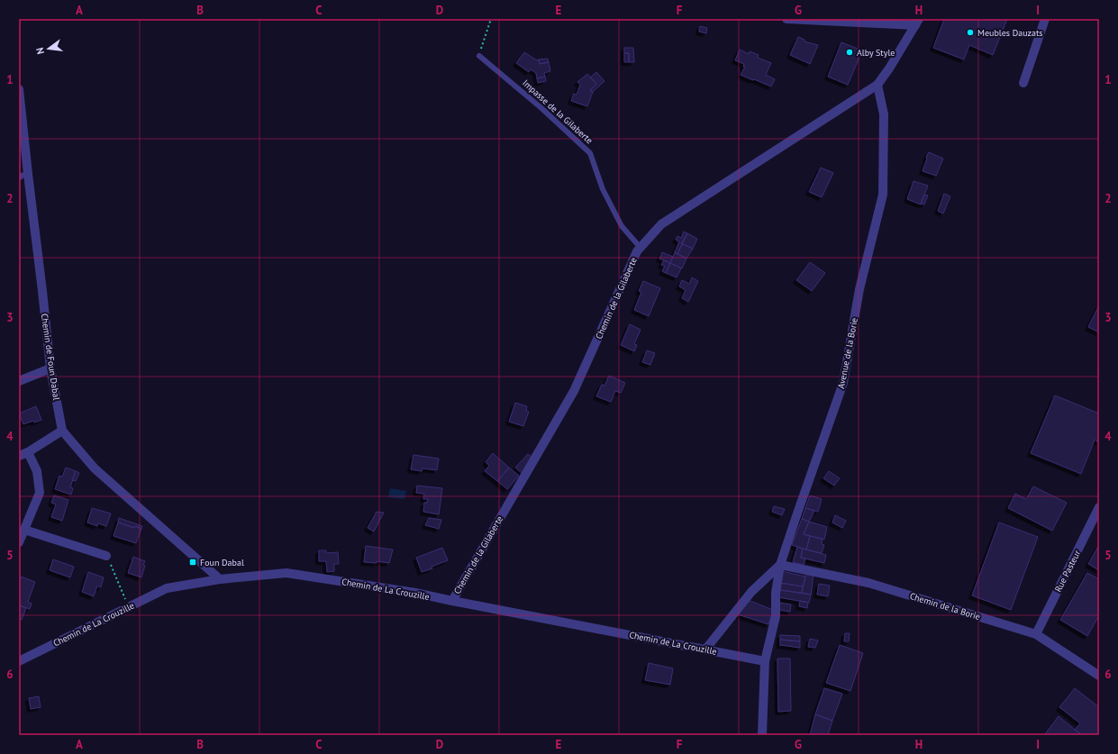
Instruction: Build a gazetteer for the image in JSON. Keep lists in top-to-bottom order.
{
  "streets": {
    "street": [
      "Chemin de la Gilaberte",
      "Avenue de la Borie",
      "Chemin de Foun Dabal",
      "Rue Pasteur",
      "Chemin de La Crouzille",
      "Chemin de la Borie"
    ],
    "lane": ["Impasse de la Gilaberte"]
  },
  "crossings": [
    ["Impasse de la Gilaberte", "Chemin de la Gilaberte"],
    ["Chemin de la Gilaberte", "Avenue de la Borie"],
    ["Chemin de la Gilaberte", "Chemin de La Crouzille"],
    ["Avenue de la Borie", "Chemin de La Crouzille"],
    ["Avenue de la Borie", "Chemin de la Borie"],
    ["Chemin de Foun Dabal", "Chemin de La Crouzille"],
    ["Rue Pasteur", "Chemin de la Borie"]
  ],
  "places": {
    "other": ["Meubles Dauzats", "Alby Style"],
    "transit": ["Foun Dabal"]
  },
  "north": "left",
  "grid": {
    "columns": [
      "A",
      "B",
      "C",
      "D",
      "E",
      "F",
      "G",
      "H",
      "I"
    ],
    "rows": [
      "1",
      "2",
      "3",
      "4",
      "5",
      "6"
    ]
  }
}
